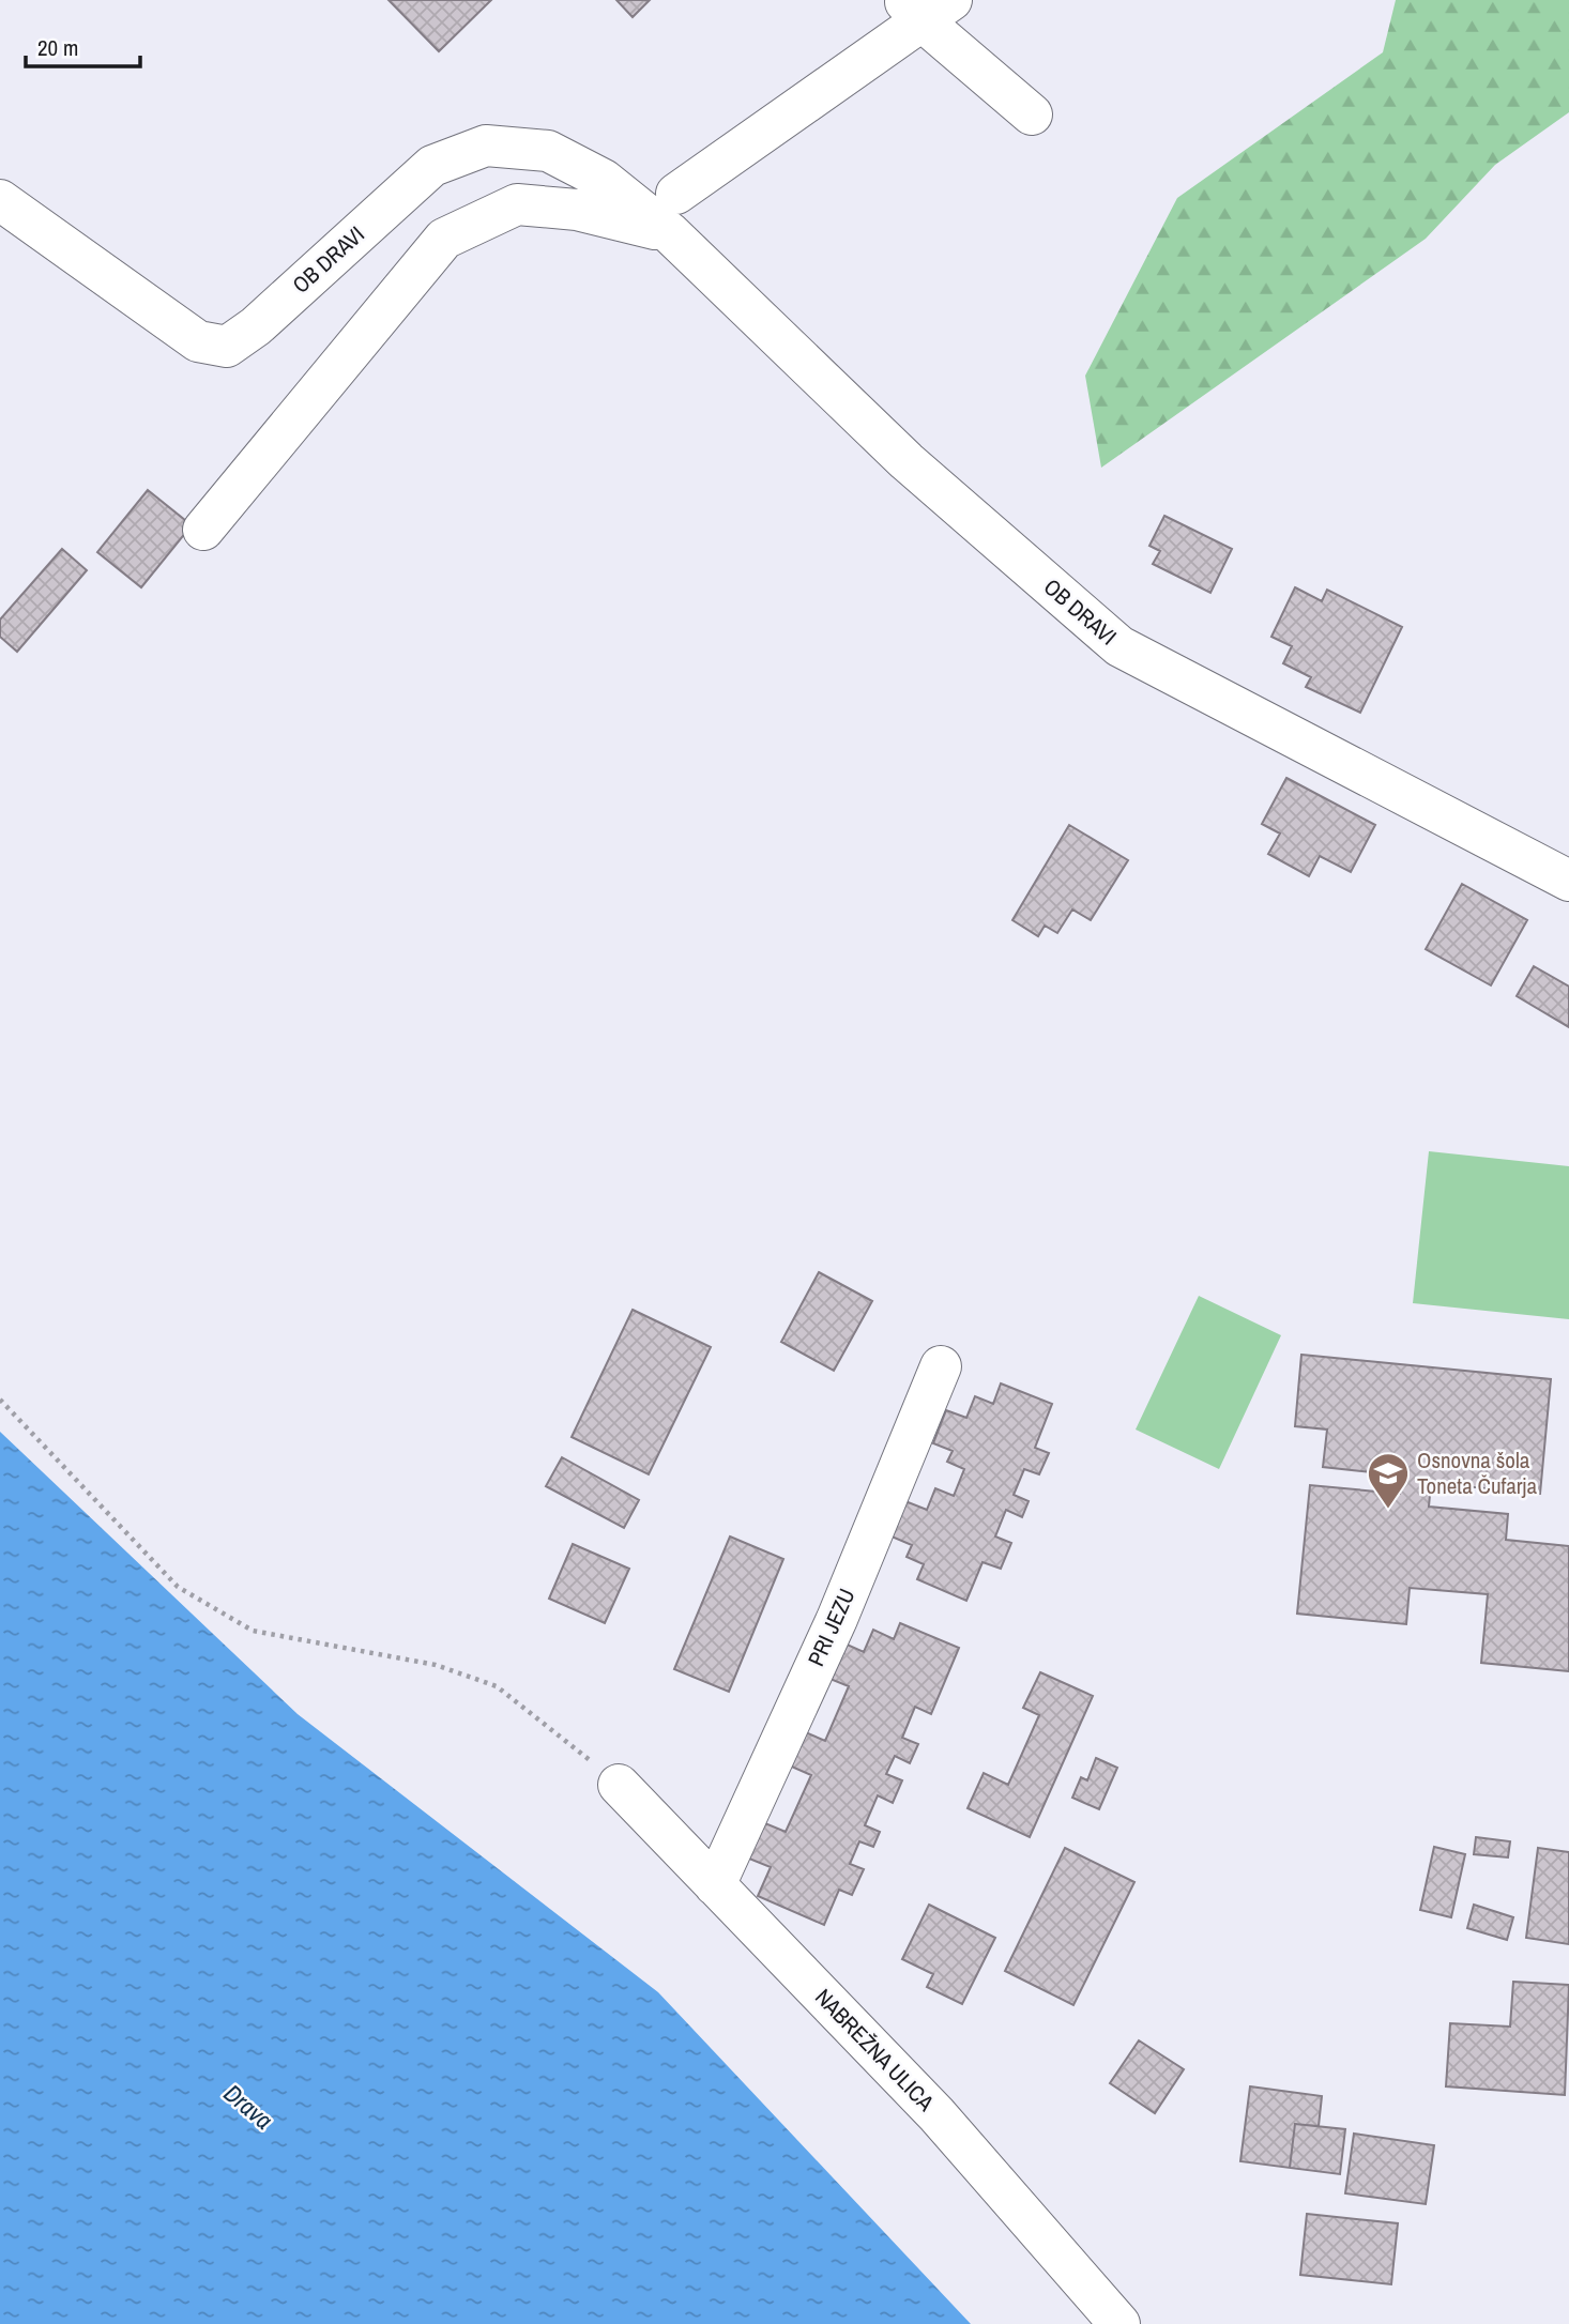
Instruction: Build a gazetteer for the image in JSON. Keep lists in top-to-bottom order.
{
  "streets": {
    "street": ["OB DRAVI", "PRI JEZU", "NABREŽNA ULICA"]
  },
  "crossings": [
    ["PRI JEZU", "NABREŽNA ULICA"]
  ],
  "water": ["Drava"],
  "places": {
    "school or university": ["Osnovna šola Toneta Čufarja"]
  },
  "scale_bar": "20 m"
}
